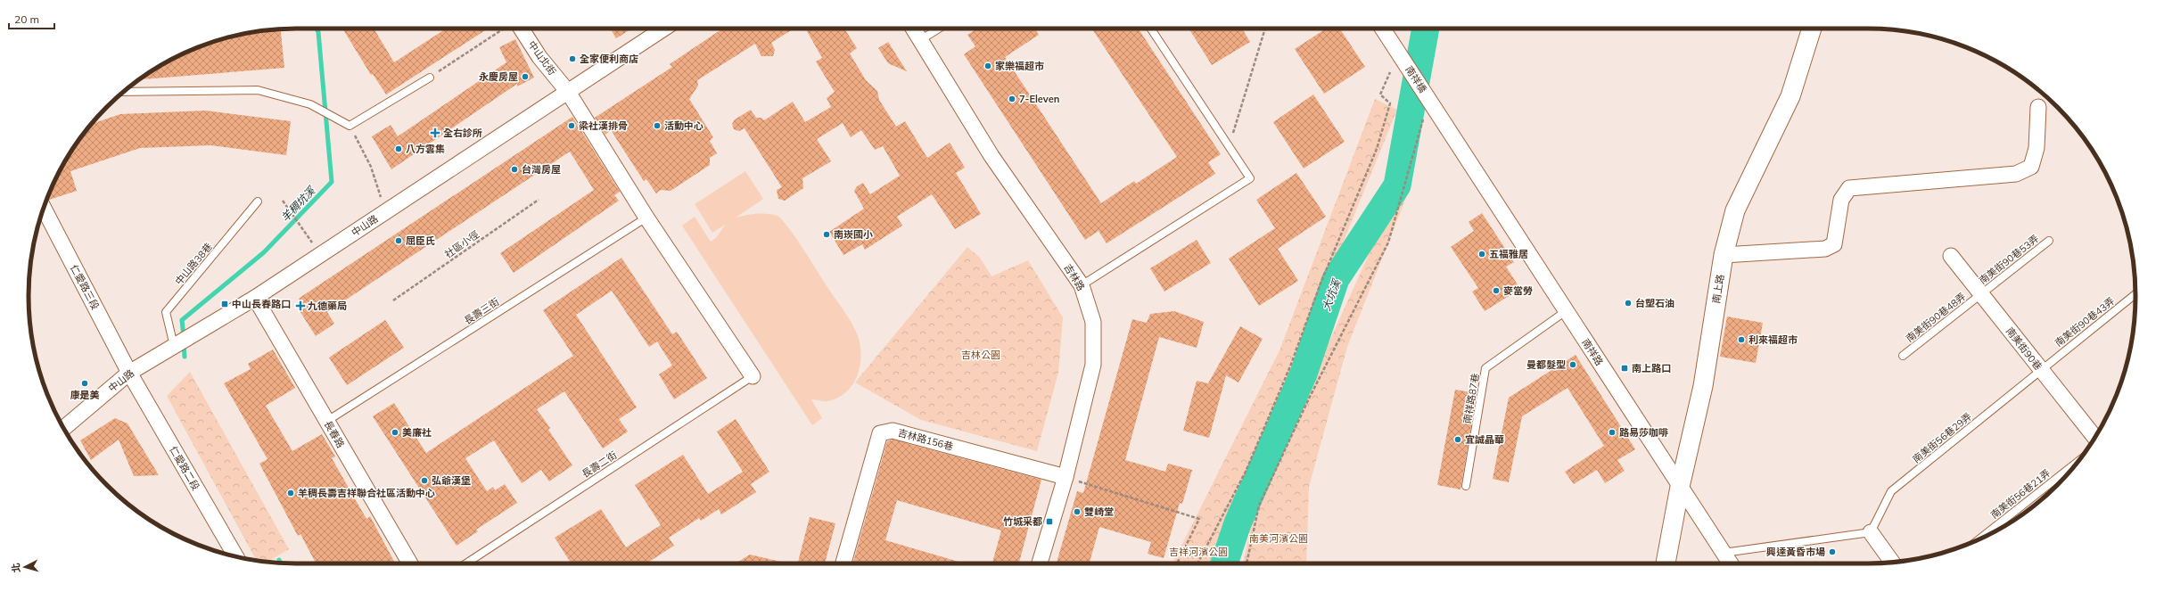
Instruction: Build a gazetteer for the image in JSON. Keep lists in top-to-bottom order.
{
  "streets": {
    "street": [
      "中山北街",
      "南祥橋",
      "中山路",
      "吉林路",
      "仁愛路三段",
      "南上路",
      "南美街90巷",
      "南祥路",
      "長春路",
      "吉林路156巷",
      "仁愛路二段"
    ],
    "lane": [
      "南美街90巷53弄",
      "中山路38巷",
      "長壽三街",
      "南美街90巷48弄",
      "南美街90巷43弄",
      "南祥路87巷",
      "南美街56巷29弄",
      "長壽二街",
      "南美街56巷21弄"
    ],
    "path": ["社區小徑"]
  },
  "crossings": [
    ["中山北街", "中山路"],
    ["中山北街", "長壽三街"],
    ["中山北街", "長壽二街"],
    ["南祥橋", "南祥路"],
    ["中山路", "中山路38巷"],
    ["中山路", "仁愛路三段"],
    ["中山路", "長春路"],
    ["中山路", "仁愛路二段"],
    ["南美街90巷53弄", "南美街90巷48弄"],
    ["南美街90巷53弄", "南美街90巷"],
    ["吉林路", "吉林路156巷"],
    ["仁愛路三段", "仁愛路二段"],
    ["南上路", "南祥路"],
    ["長壽三街", "長春路"],
    ["南美街90巷48弄", "南美街90巷"],
    ["南美街90巷43弄", "南美街90巷"],
    ["南美街90巷43弄", "南美街56巷29弄"],
    ["南美街90巷", "南美街56巷29弄"],
    ["南祥路", "南祥路87巷"]
  ],
  "water": ["羊稠坑溪", "大坑溪"],
  "parks": ["吉林公園", "南美河濱公園", "吉祥河濱公園"],
  "places": {
    "other": [
      "全家便利商店",
      "家樂福超市",
      "永慶房屋",
      "7-Eleven",
      "梁社漢排骨",
      "活動中心",
      "八方雲集",
      "台灣房屋",
      "南崁國小",
      "屈臣氏",
      "五福雅居",
      "麥當勞",
      "台塑石油",
      "利來福超市",
      "曼都髮型",
      "康是美",
      "美廉社",
      "路易莎咖啡",
      "宜誠晶華",
      "弘爺漢堡",
      "羊稠長壽吉祥聯合社區活動中心",
      "雙崎堂",
      "興達黃昏市場"
    ],
    "health": ["全右診所", "九德藥局"],
    "transit": ["中山長春路口", "南上路口", "竹城采都"]
  },
  "scale_bar": "20 m",
  "north": "left"
}
